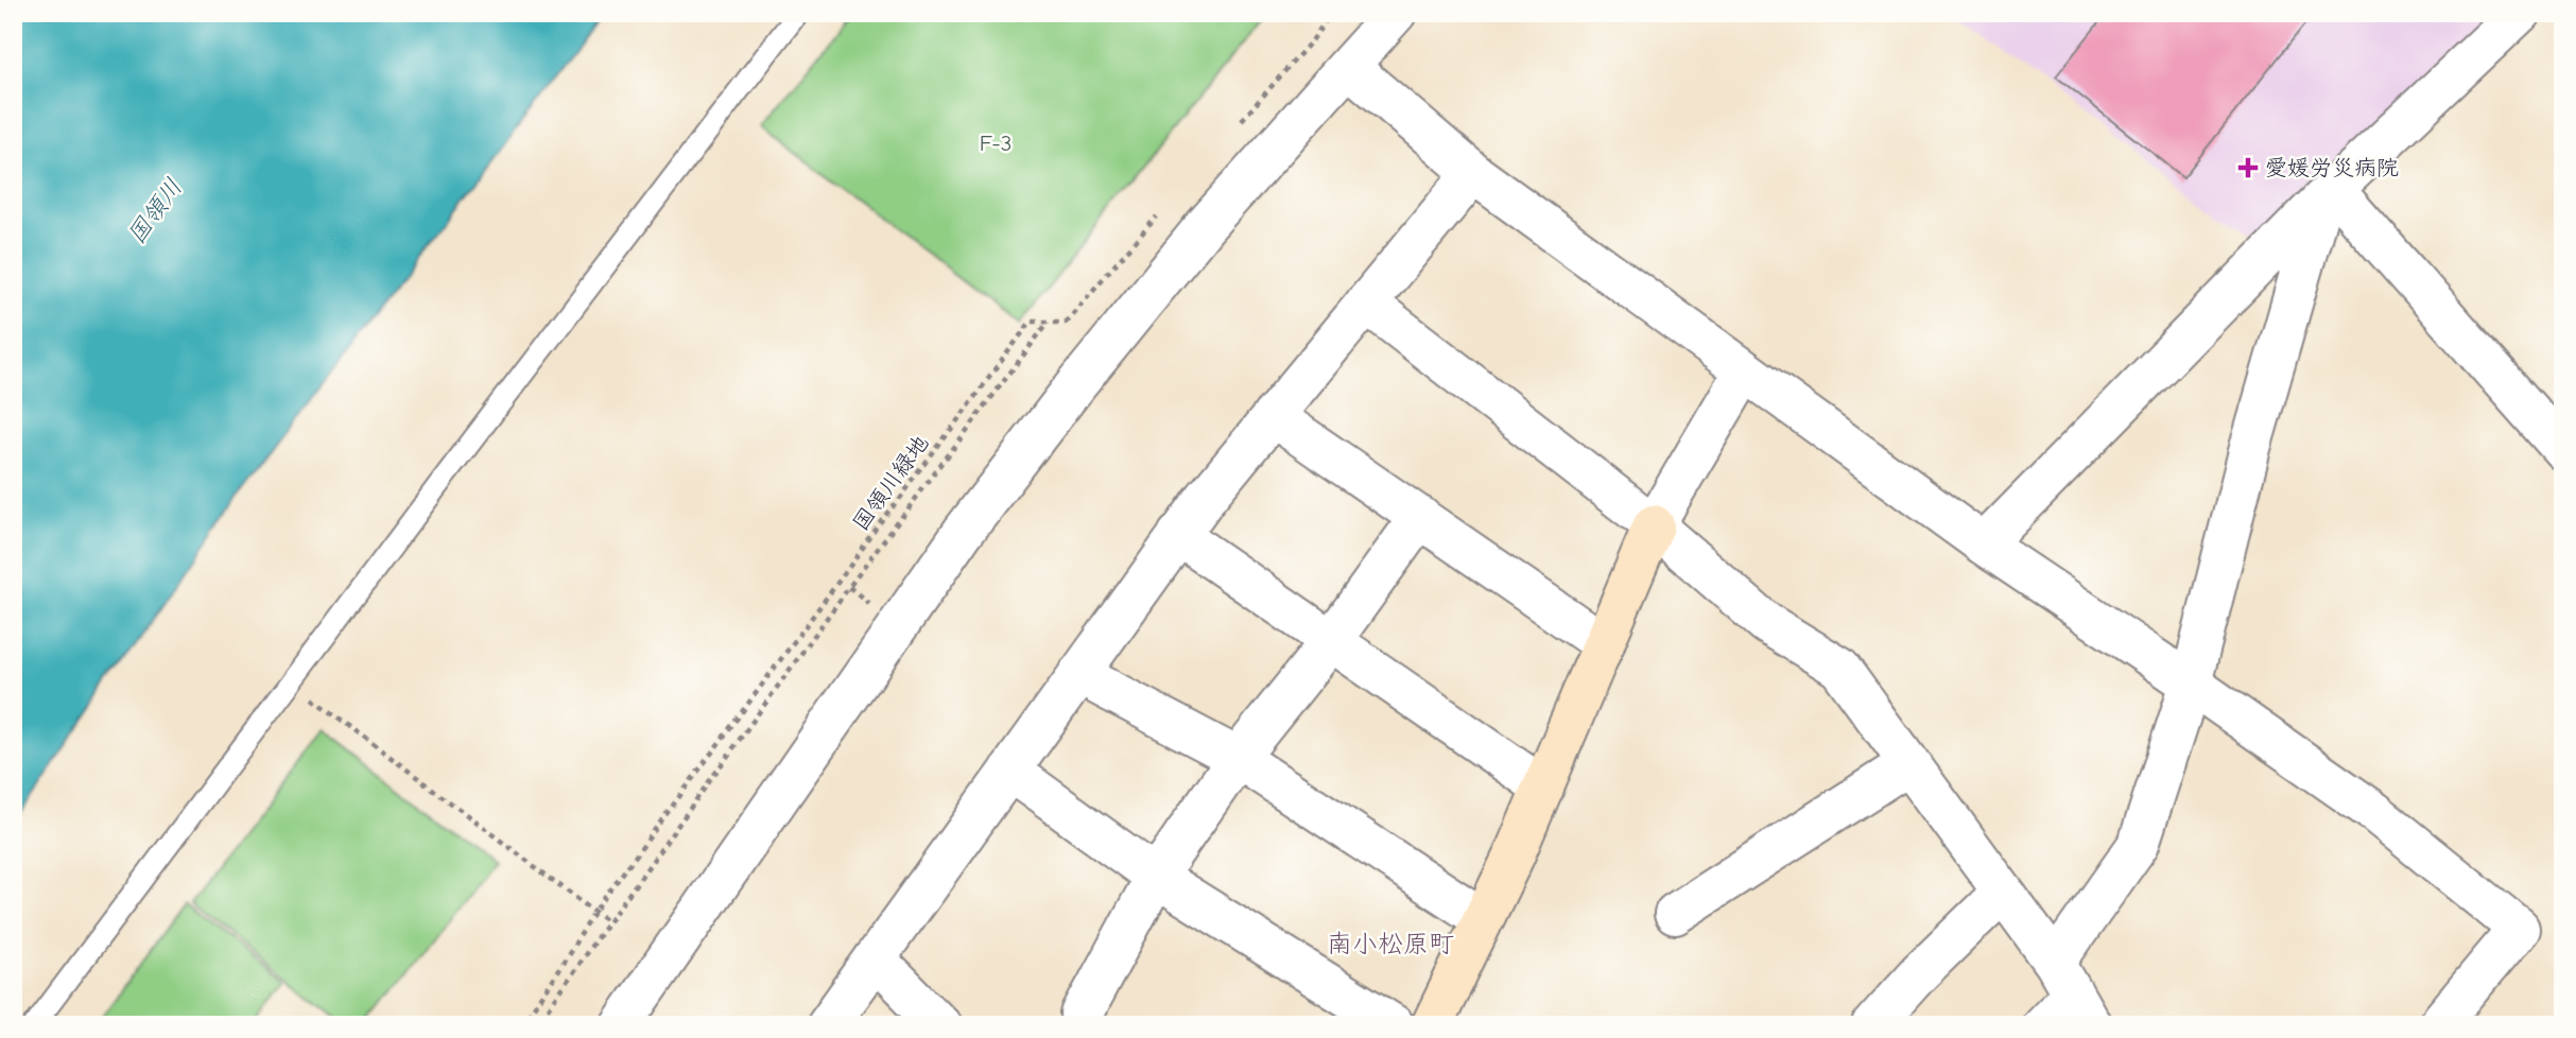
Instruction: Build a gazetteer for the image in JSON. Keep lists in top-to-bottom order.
{
  "streets": {
    "path": ["国領川緑地"]
  },
  "districts": ["南小松原町"],
  "water": ["国領川"],
  "parks": ["F-3"],
  "places": {
    "health": ["愛媛労災病院"]
  }
}
